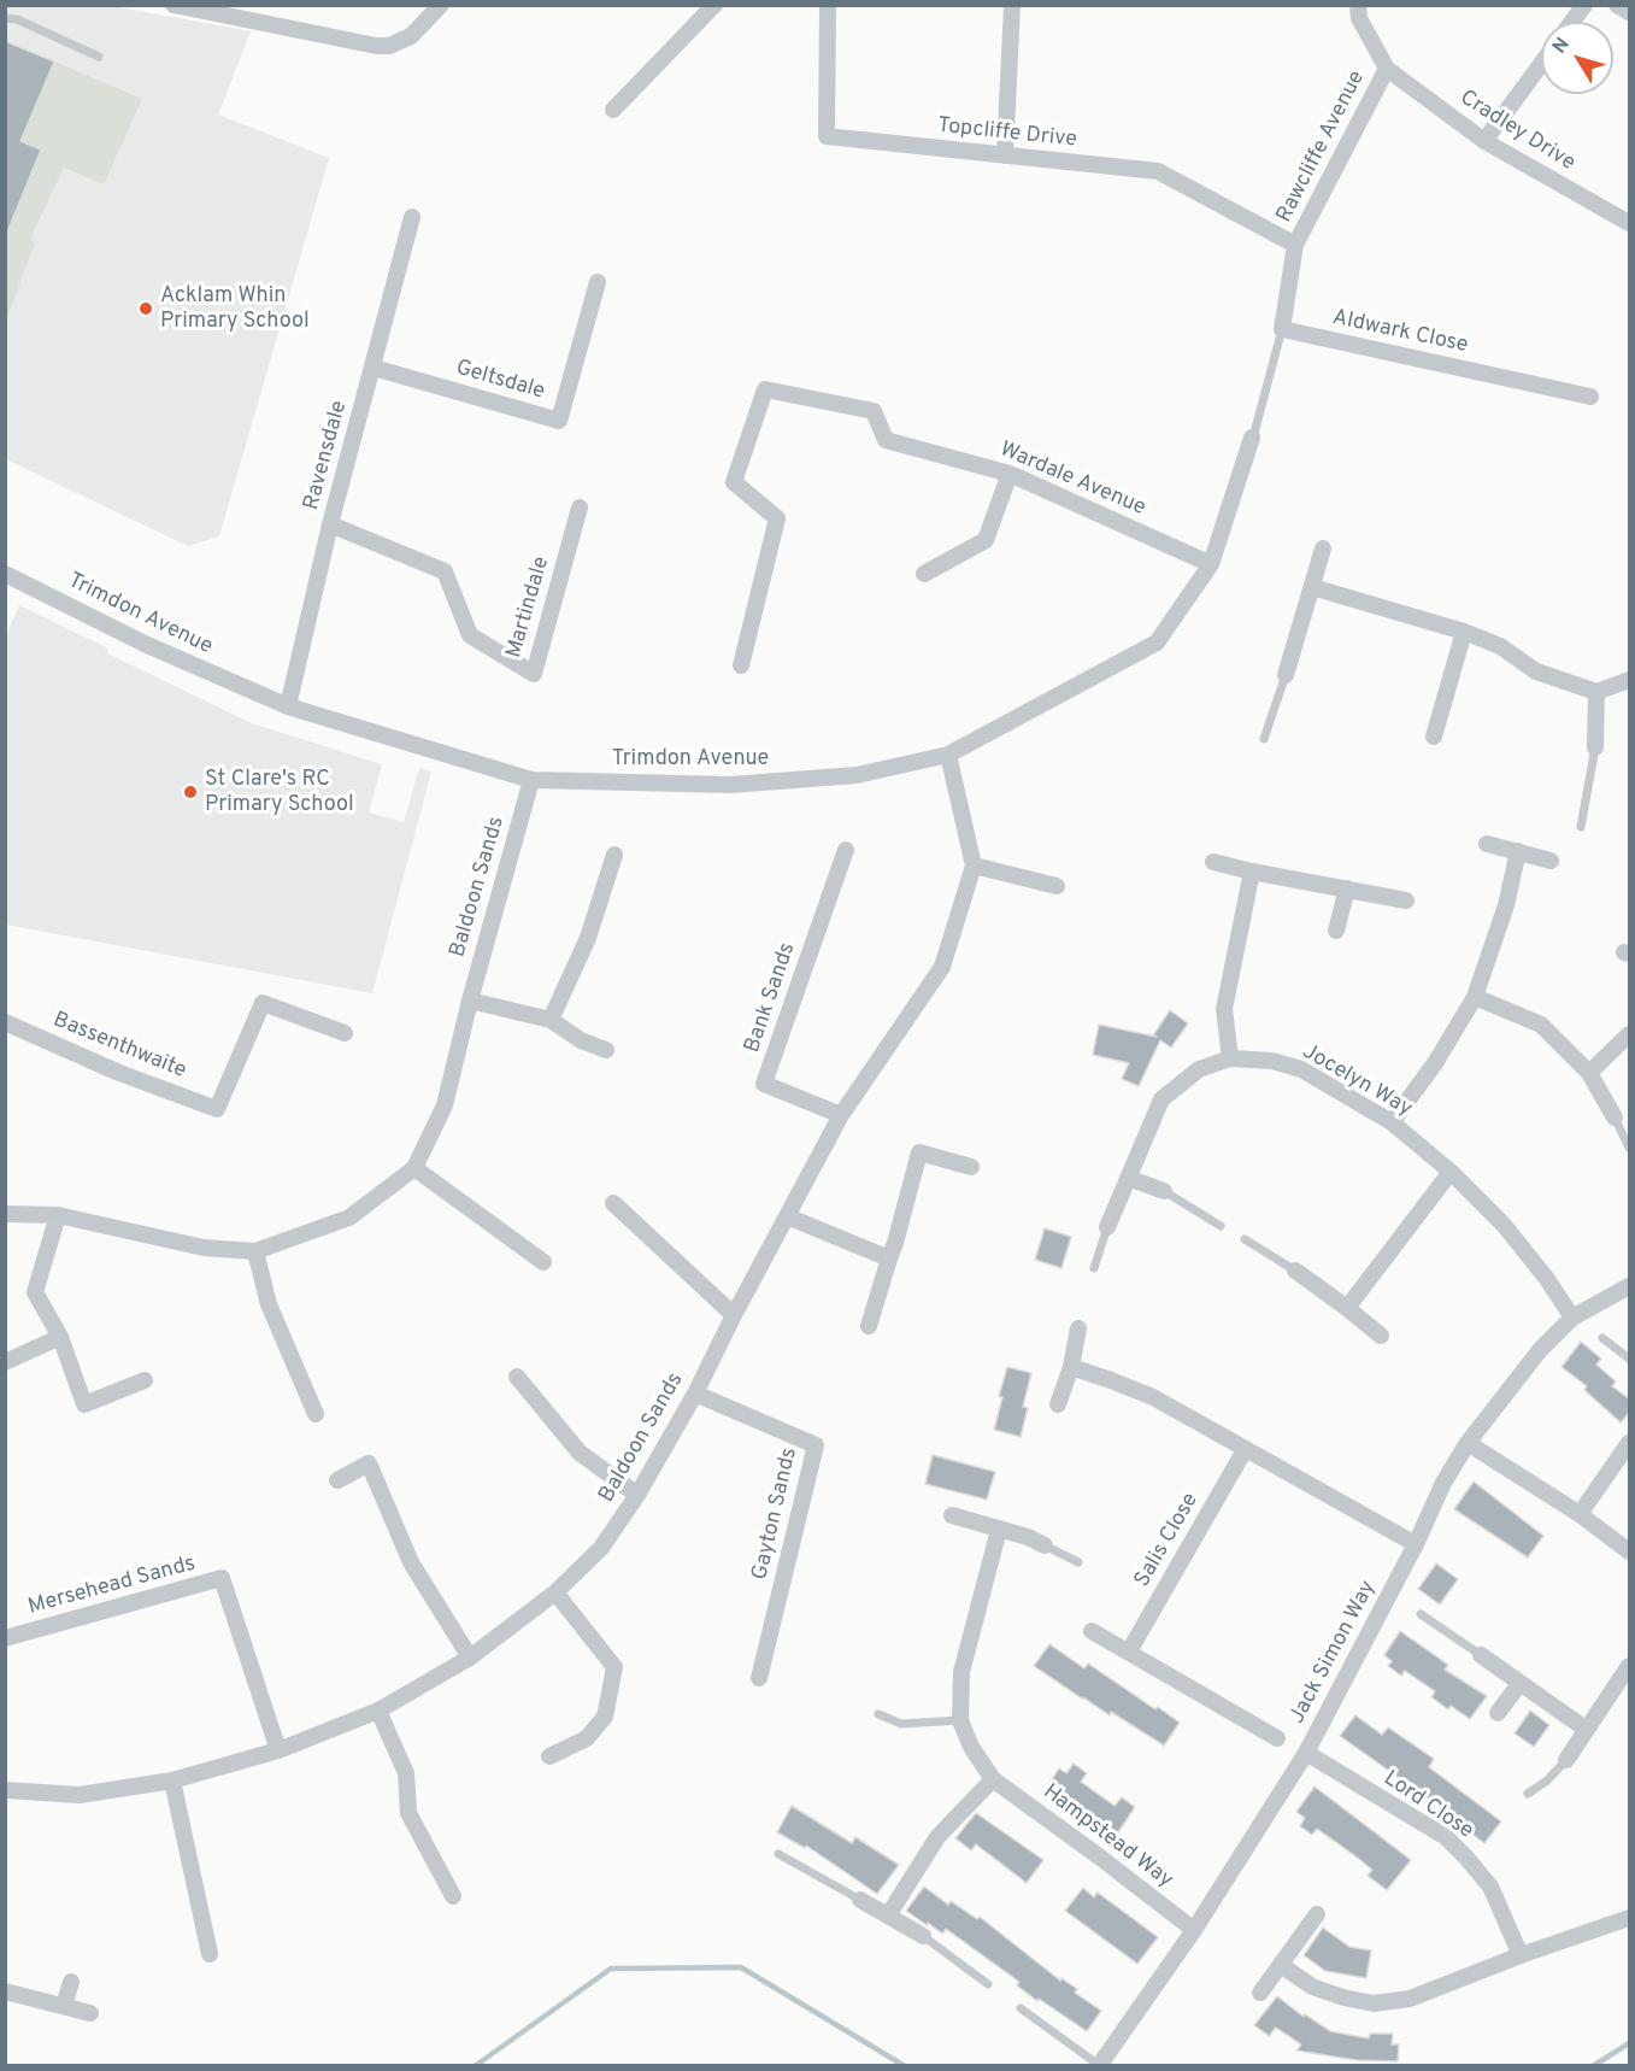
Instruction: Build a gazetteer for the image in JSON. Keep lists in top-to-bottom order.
{
  "streets": {
    "street": [
      "Cradley Drive",
      "Topcliffe Drive",
      "Rawcliffe Avenue",
      "Aldwark Close",
      "Geltsdale",
      "Ravensdale",
      "Wardale Avenue",
      "Martindale",
      "Trimdon Avenue",
      "Baldoon Sands",
      "Bank Sands",
      "Bassenthwaite",
      "Jocelyn Way",
      "Gayton Sands",
      "Salis Close",
      "Mersehead Sands",
      "Jack Simon Way",
      "Lord Close",
      "Hampstead Way"
    ]
  },
  "crossings": [
    ["Cradley Drive", "Rawcliffe Avenue"],
    ["Topcliffe Drive", "Rawcliffe Avenue"],
    ["Geltsdale", "Ravensdale"],
    ["Ravensdale", "Martindale"],
    ["Ravensdale", "Trimdon Avenue"],
    ["Wardale Avenue", "Trimdon Avenue"],
    ["Trimdon Avenue", "Baldoon Sands"],
    ["Baldoon Sands", "Bank Sands"],
    ["Baldoon Sands", "Gayton Sands"],
    ["Baldoon Sands", "Mersehead Sands"],
    ["Jocelyn Way", "Jack Simon Way"],
    ["Jack Simon Way", "Lord Close"],
    ["Jack Simon Way", "Hampstead Way"]
  ],
  "places": ["Acklam Whin Primary School", "St Clare's RC Primary School"],
  "north": "top left"
}
